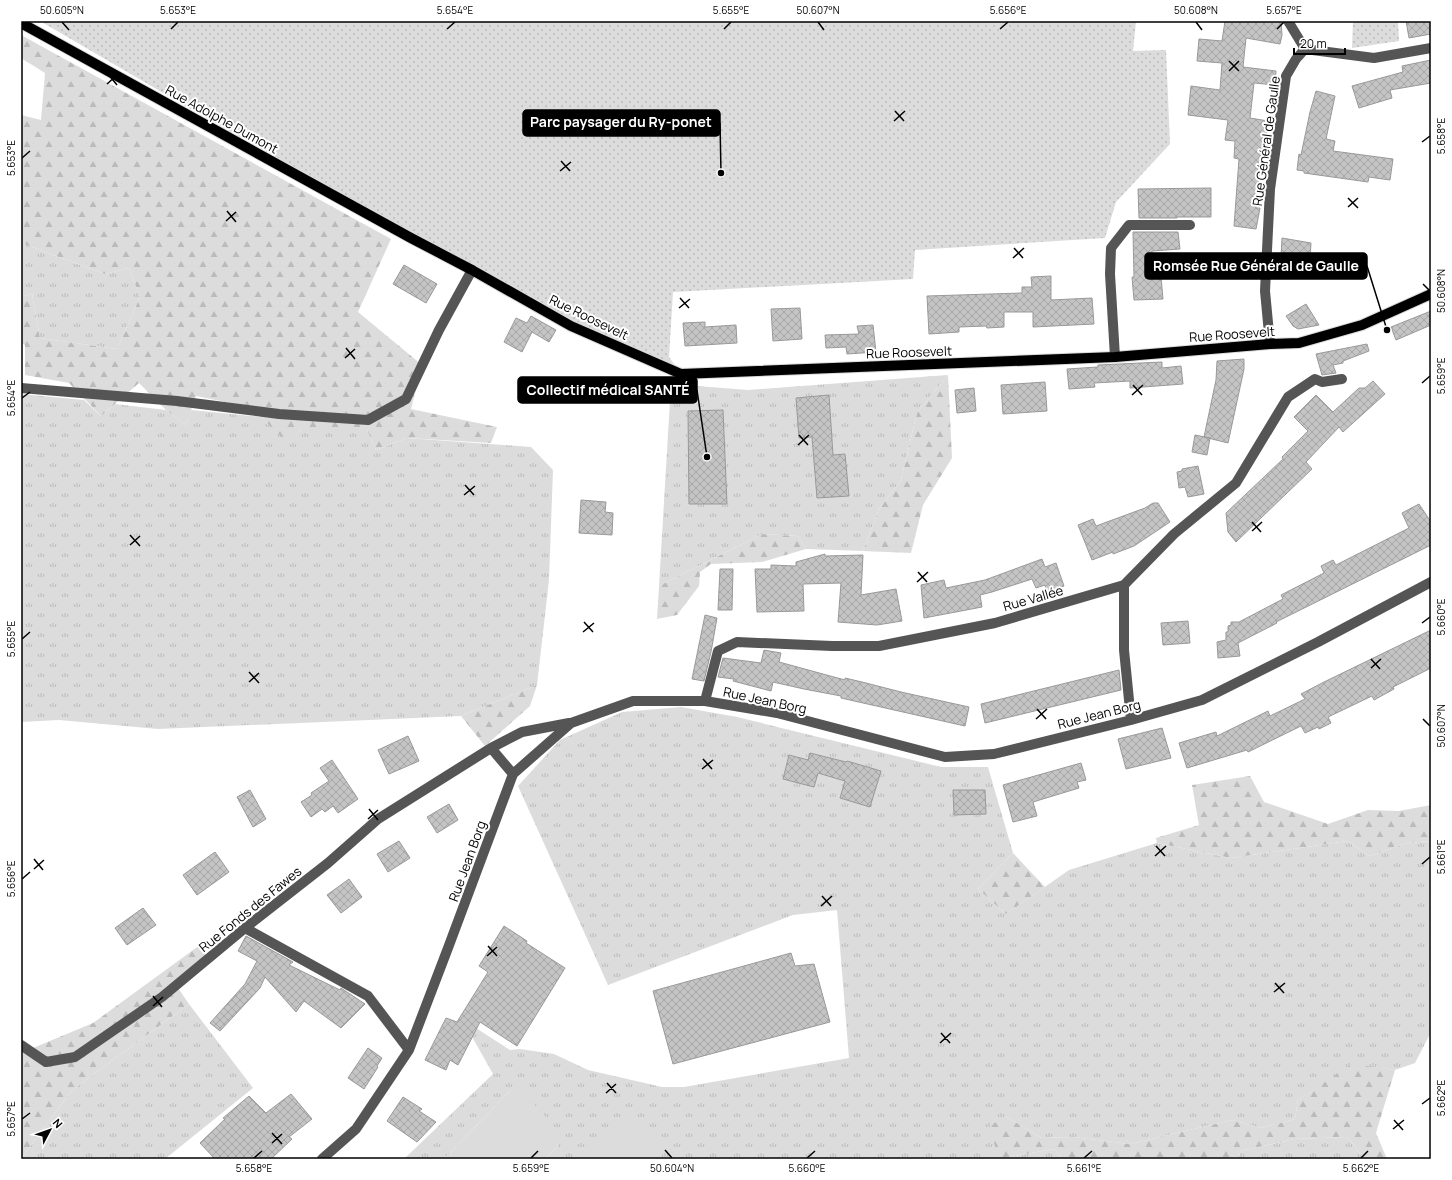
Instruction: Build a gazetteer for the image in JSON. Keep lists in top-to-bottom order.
{
  "streets": {
    "main road": ["Rue Adolphe Dumont", "Rue Roosevelt"],
    "street": [
      "Rue Général de Gaulle",
      "Rue Vallée",
      "Rue Jean Borg",
      "Rue Fonds des Fawes"
    ]
  },
  "crossings": [
    ["Rue Adolphe Dumont", "Rue Roosevelt"],
    ["Rue Général de Gaulle", "Rue Roosevelt"],
    ["Rue Vallée", "Rue Jean Borg"],
    ["Rue Jean Borg", "Rue Fonds des Fawes"]
  ],
  "places": ["Parc paysager du Ry-ponet", "Romsée Rue Général de Gaulle", "Collectif médical SANTÉ"],
  "scale_bar": "20 m",
  "north": "top right",
  "coordinates": [
    "50.605°N",
    "5.653°E",
    "5.654°E",
    "5.655°E",
    "50.607°N",
    "5.656°E",
    "50.608°N",
    "5.657°E",
    "5.658°E",
    "5.659°E",
    "5.660°E",
    "5.661°E",
    "5.662°E",
    "50.604°N"
  ]
}
